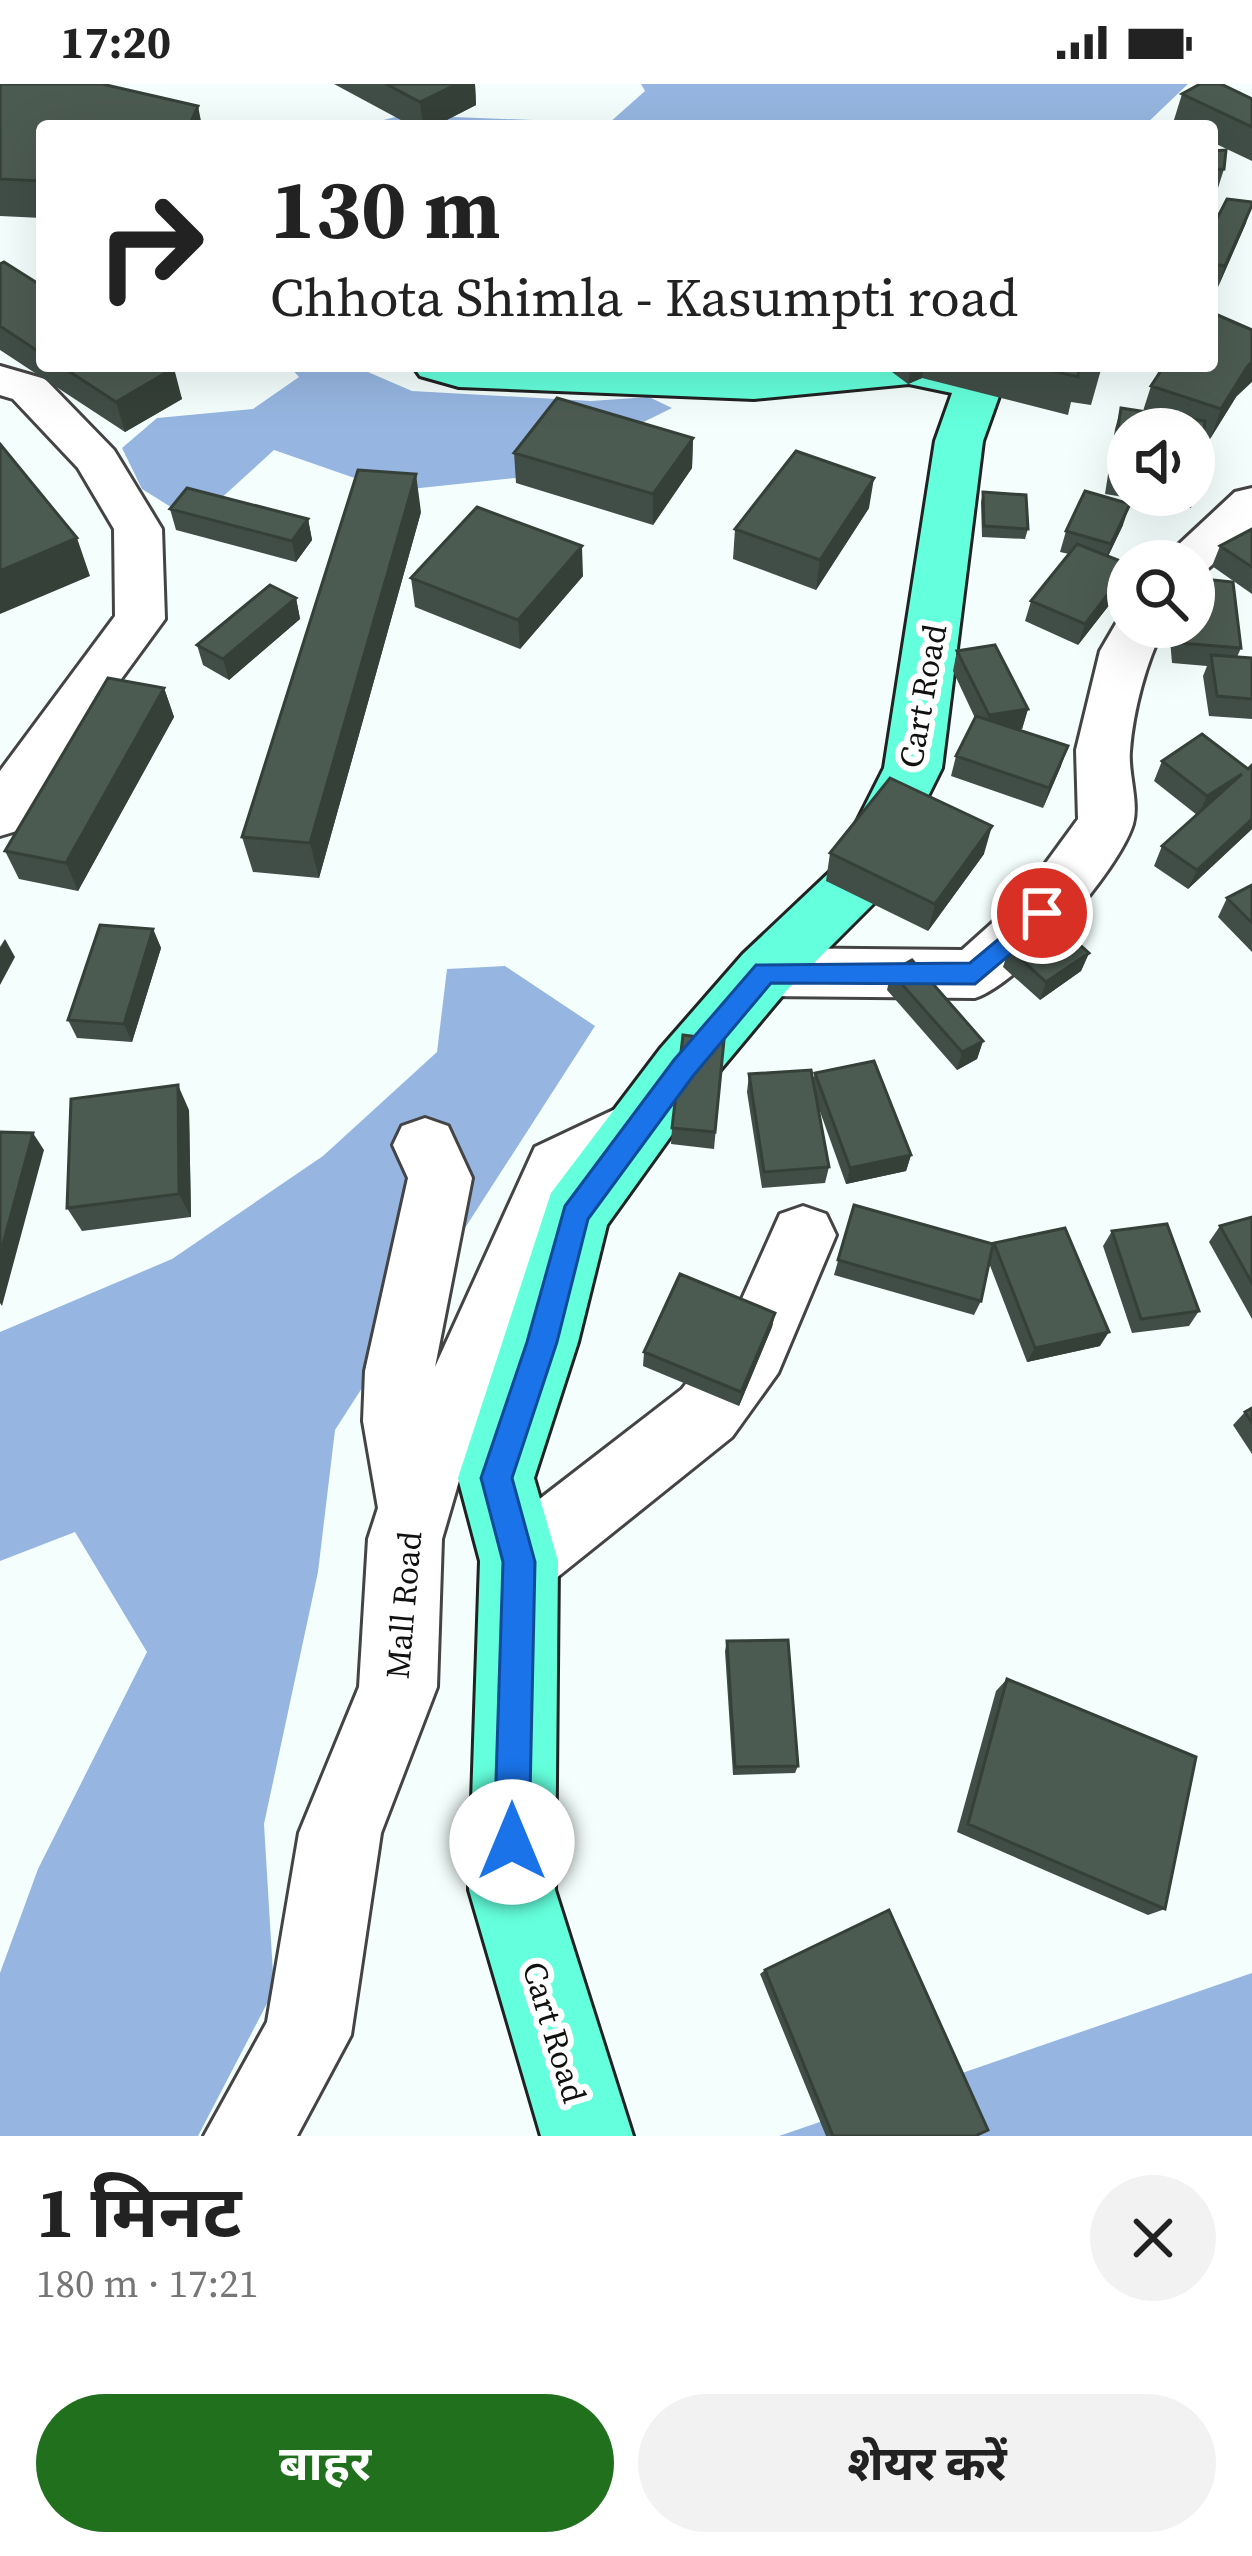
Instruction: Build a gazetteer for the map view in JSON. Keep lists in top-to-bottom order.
{
  "streets": {
    "main road": ["Cart Road"],
    "street": ["Mall Road"]
  },
  "crossings": [
    ["Cart Road", "Mall Road"]
  ],
  "page": {
    "status": "17:20",
    "turn": ["130 m", "Chhota Shimla - Kasumpti road"],
    "heading": ["1 मिनट", "180 m · 17:21"],
    "buttons": ["बाहर", "शेयर करें"]
  }
}
